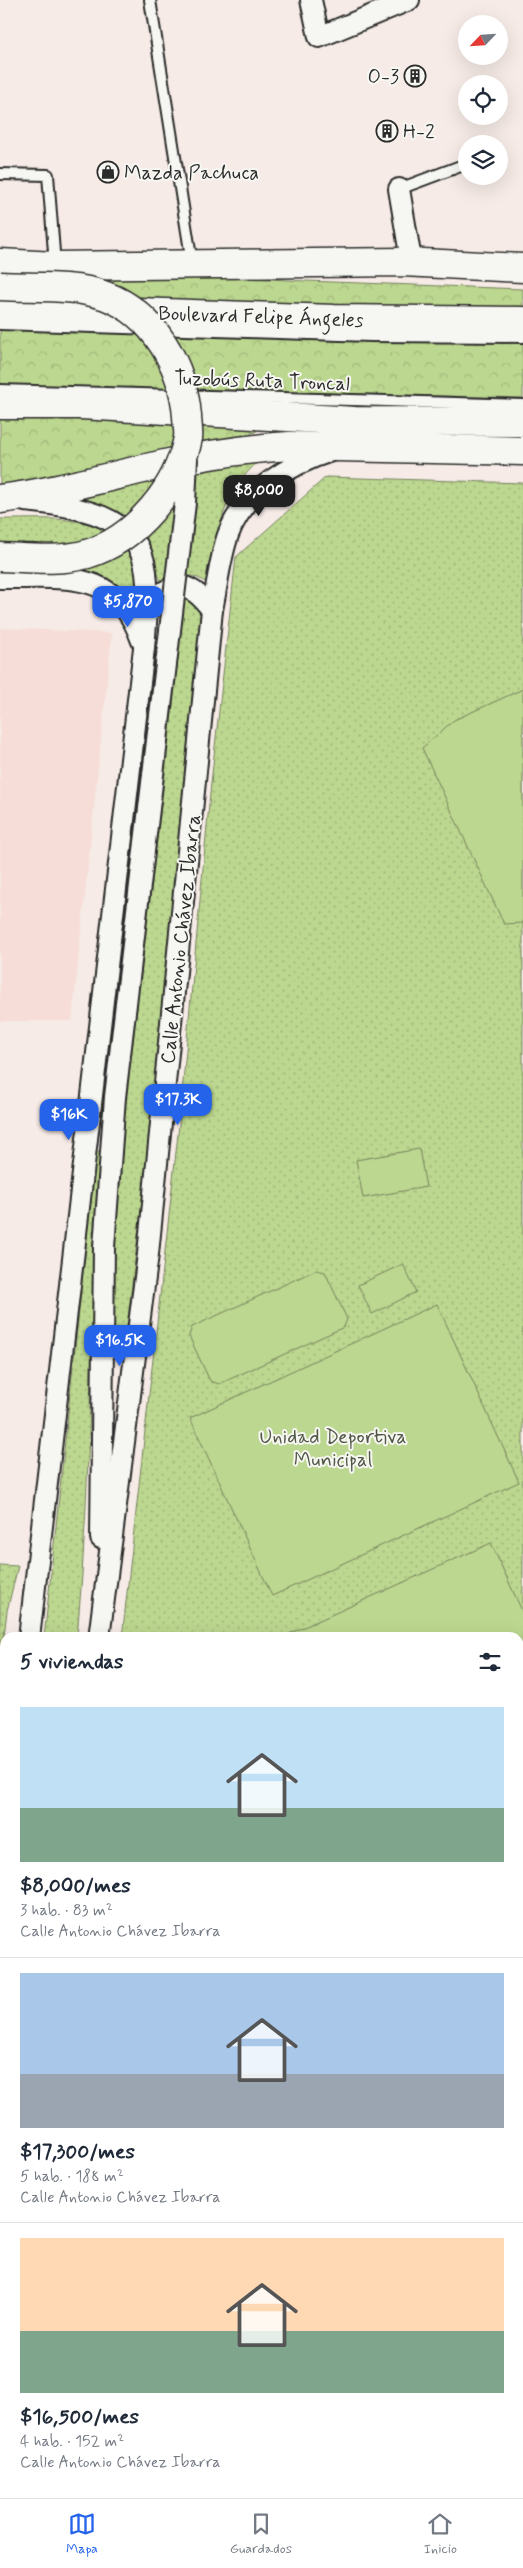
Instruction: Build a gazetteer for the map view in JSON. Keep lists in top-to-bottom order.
{
  "streets": {
    "main road": ["Boulevard Felipe Ángeles"],
    "street": ["Calle Antonio Chávez Ibarra"],
    "lane": ["Tuzobús Ruta Troncal"]
  },
  "parks": ["Unidad Deportiva Municipal"],
  "places": {
    "building": ["O-3", "H-2"],
    "shop": ["Mazda Pachuca"]
  },
  "north": "bottom left",
  "page": {
    "price": [
      "$8,000",
      "$5,870",
      "$17.3K",
      "$16K",
      "$16.5K"
    ],
    "heading": "5 viviendas",
    "list": [
      {
        "name": "$8,000/mes",
        "note": "3 hab. · 83 m² · Calle Antonio Chávez Ibarra"
      },
      {
        "name": "$17,300/mes",
        "note": "5 hab. · 188 m² · Calle Antonio Chávez Ibarra"
      },
      {
        "name": "$16,500/mes",
        "note": "4 hab. · 152 m² · Calle Antonio Chávez Ibarra"
      }
    ],
    "tabs": ["Mapa", "Guardados", "Inicio"]
  }
}
